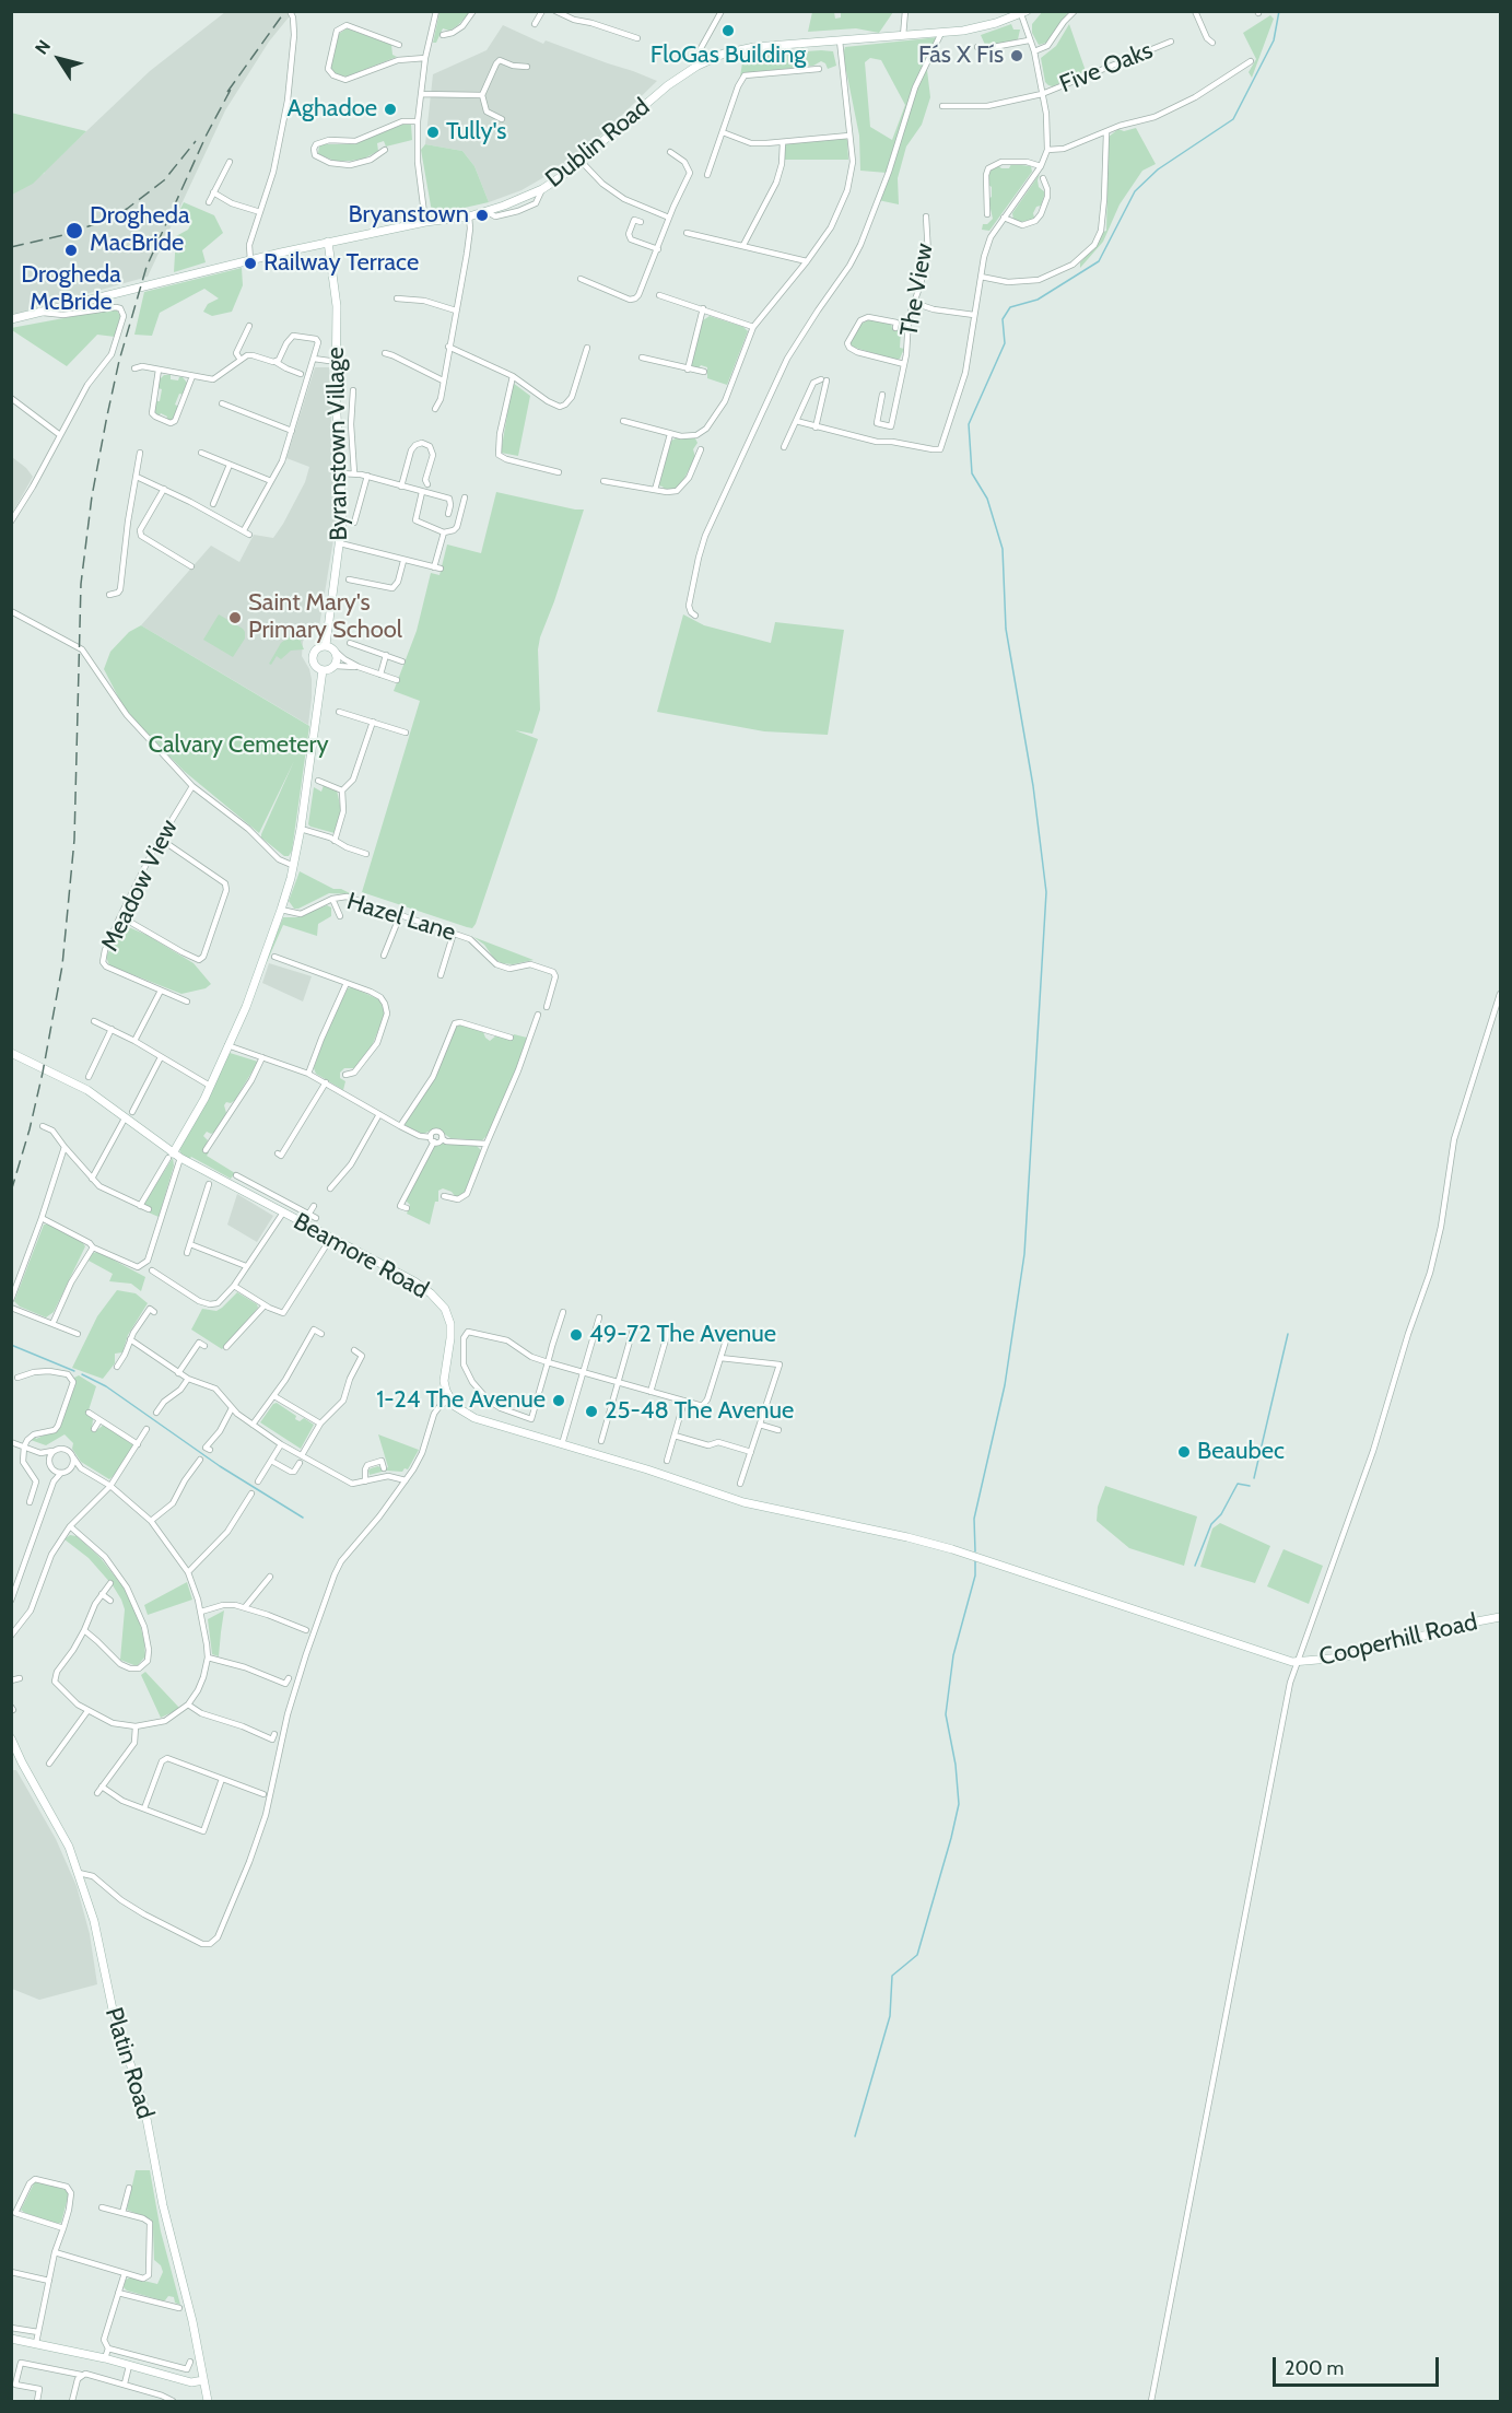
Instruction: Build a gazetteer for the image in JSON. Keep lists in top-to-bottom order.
{
  "streets": {
    "main road": [
      "Dublin Road",
      "Byranstown Village",
      "Beamore Road",
      "Cooperhill Road",
      "Platin Road"
    ],
    "street": [
      "Five Oaks",
      "The View",
      "Meadow View",
      "Hazel Lane"
    ]
  },
  "crossings": [
    ["Five Oaks", "Dublin Road"],
    ["Dublin Road", "Byranstown Village"]
  ],
  "parks": ["Calvary Cemetery"],
  "places": [
    "FloGas Building",
    "Fás X Fís",
    "Aghadoe",
    "Tully's",
    "Bryanstown",
    "Drogheda MacBride",
    "Drogheda McBride",
    "Railway Terrace",
    "Saint Mary's Primary School",
    "49-72 The Avenue",
    "1-24 The Avenue",
    "25-48 The Avenue",
    "Beaubec"
  ],
  "scale_bar": "200 m",
  "north": "top left"
}
